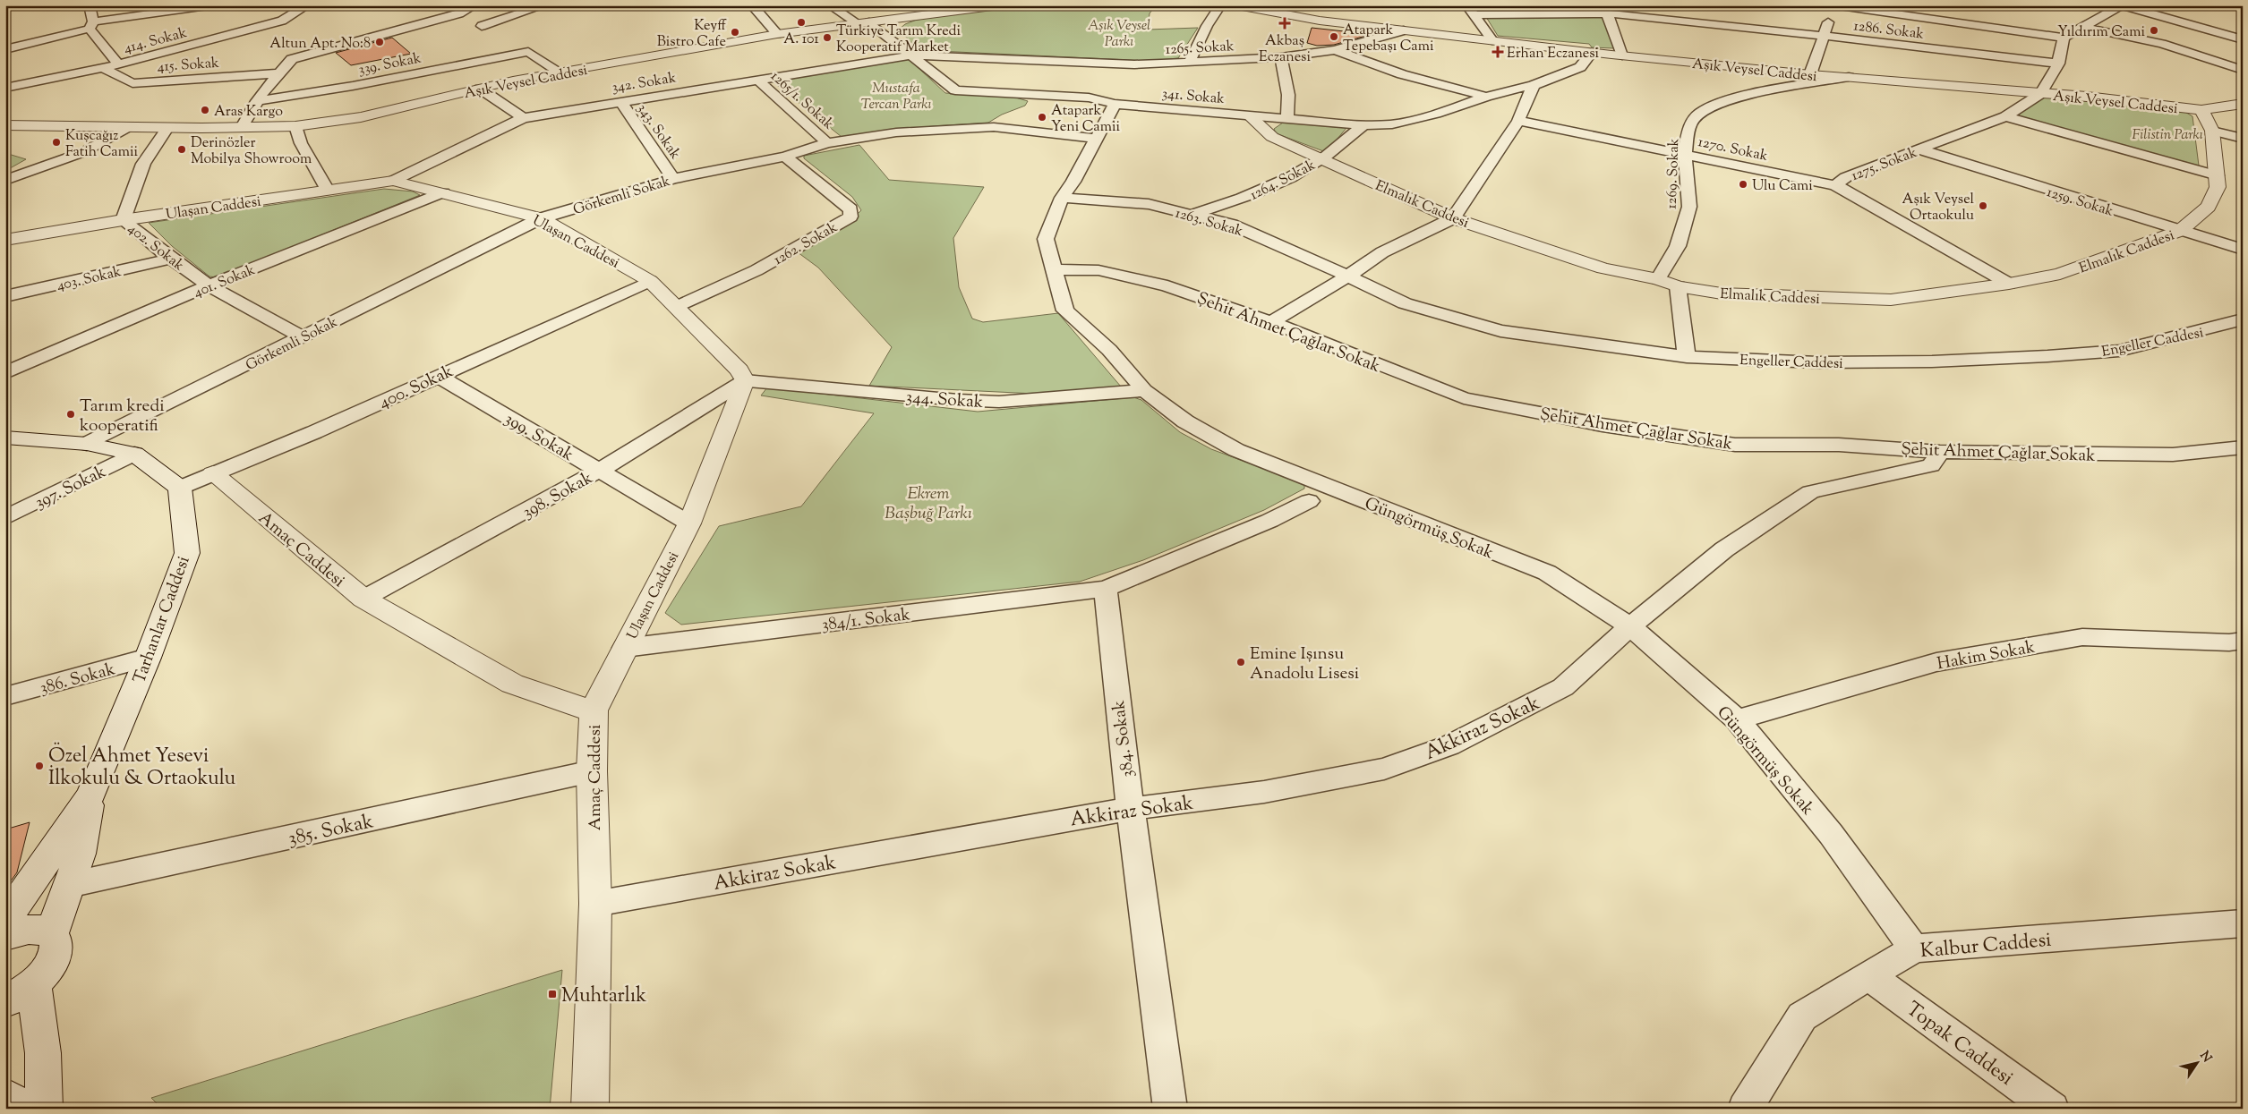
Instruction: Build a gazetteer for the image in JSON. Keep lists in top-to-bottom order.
{
  "streets": {
    "street": [
      "1286. Sokak",
      "414. Sokak",
      "1265. Sokak",
      "339. Sokak",
      "415. Sokak",
      "Aşık Veysel Caddesi",
      "342. Sokak",
      "341. Sokak",
      "1265/1. Sokak",
      "343. Sokak",
      "1270. Sokak",
      "1275. Sokak",
      "1269. Sokak",
      "1264. Sokak",
      "Görkemli Sokak",
      "1259. Sokak",
      "Elmalık Caddesi",
      "Ulaşan Caddesi",
      "1263. Sokak",
      "1262. Sokak",
      "402. Sokak",
      "403. Sokak",
      "401. Sokak",
      "Şehit Ahmet Çağlar Sokak",
      "Engeller Caddesi",
      "400. Sokak",
      "344. Sokak",
      "399. Sokak",
      "397. Sokak",
      "398. Sokak",
      "Güngörmüş Sokak",
      "Amaç Caddesi",
      "384/1. Sokak",
      "Tarhanlar Caddesi",
      "Hakim Sokak",
      "386. Sokak",
      "Akkiraz Sokak",
      "384. Sokak",
      "385. Sokak",
      "Kalbur Caddesi",
      "Topak Caddesi"
    ]
  },
  "crossings": [
    ["414. Sokak", "415. Sokak"],
    ["1265. Sokak", "Aşık Veysel Caddesi"],
    ["1265. Sokak", "342. Sokak"],
    ["1265. Sokak", "341. Sokak"],
    ["339. Sokak", "Aşık Veysel Caddesi"],
    ["Aşık Veysel Caddesi", "341. Sokak"],
    ["Aşık Veysel Caddesi", "1275. Sokak"],
    ["Aşık Veysel Caddesi", "1269. Sokak"],
    ["Aşık Veysel Caddesi", "Elmalık Caddesi"],
    ["Aşık Veysel Caddesi", "402. Sokak"],
    ["342. Sokak", "341. Sokak"],
    ["342. Sokak", "1265/1. Sokak"],
    ["342. Sokak", "343. Sokak"],
    ["342. Sokak", "Ulaşan Caddesi"],
    ["341. Sokak", "1264. Sokak"],
    ["341. Sokak", "Elmalık Caddesi"],
    ["341. Sokak", "Güngörmüş Sokak"],
    ["1265/1. Sokak", "Görkemli Sokak"],
    ["343. Sokak", "Görkemli Sokak"],
    ["1270. Sokak", "1275. Sokak"],
    ["1270. Sokak", "1269. Sokak"],
    ["1275. Sokak", "1259. Sokak"],
    ["1275. Sokak", "Elmalık Caddesi"],
    ["1269. Sokak", "Elmalık Caddesi"],
    ["1264. Sokak", "Elmalık Caddesi"],
    ["1264. Sokak", "1263. Sokak"],
    ["Görkemli Sokak", "Ulaşan Caddesi"],
    ["Görkemli Sokak", "1262. Sokak"],
    ["Görkemli Sokak", "402. Sokak"],
    ["Görkemli Sokak", "Güngörmüş Sokak"],
    ["1259. Sokak", "Elmalık Caddesi"],
    ["Ulaşan Caddesi", "1262. Sokak"],
    ["Ulaşan Caddesi", "402. Sokak"],
    ["Ulaşan Caddesi", "401. Sokak"],
    ["Ulaşan Caddesi", "400. Sokak"],
    ["Ulaşan Caddesi", "344. Sokak"],
    ["Ulaşan Caddesi", "399. Sokak"],
    ["Ulaşan Caddesi", "398. Sokak"],
    ["Ulaşan Caddesi", "Amaç Caddesi"],
    ["Ulaşan Caddesi", "384/1. Sokak"],
    ["1263. Sokak", "Engeller Caddesi"],
    ["1263. Sokak", "Güngörmüş Sokak"],
    ["402. Sokak", "403. Sokak"],
    ["402. Sokak", "401. Sokak"],
    ["Şehit Ahmet Çağlar Sokak", "Güngörmüş Sokak"],
    ["Şehit Ahmet Çağlar Sokak", "Akkiraz Sokak"],
    ["400. Sokak", "399. Sokak"],
    ["400. Sokak", "Amaç Caddesi"],
    ["400. Sokak", "Tarhanlar Caddesi"],
    ["344. Sokak", "398. Sokak"],
    ["344. Sokak", "Güngörmüş Sokak"],
    ["399. Sokak", "398. Sokak"],
    ["398. Sokak", "Amaç Caddesi"],
    ["Güngörmüş Sokak", "Hakim Sokak"],
    ["Güngörmüş Sokak", "Akkiraz Sokak"],
    ["Güngörmüş Sokak", "Kalbur Caddesi"],
    ["Amaç Caddesi", "Akkiraz Sokak"],
    ["Amaç Caddesi", "385. Sokak"],
    ["384/1. Sokak", "384. Sokak"],
    ["Tarhanlar Caddesi", "386. Sokak"],
    ["Tarhanlar Caddesi", "385. Sokak"],
    ["Akkiraz Sokak", "384. Sokak"],
    ["Kalbur Caddesi", "Topak Caddesi"]
  ],
  "parks": [
    "Aşık Veysel Parkı",
    "Mustafa Tercan Parkı",
    "Filistin Parkı",
    "Ekrem Başbuğ Parkı"
  ],
  "places": {
    "other": [
      "A. 101",
      "Yıldırım Cami",
      "Keyff Bistro Cafe",
      "Atapark Tepebaşı Cami",
      "Türkiye Tarım Kredi Kooperatif Market",
      "Altun Apt. No:8",
      "Aras Kargo",
      "Atapark Yeni Camii",
      "Kuşcağız Fatih Camii",
      "Derinözler Mobilya Showroom",
      "Ulu Cami",
      "Aşık Veysel Ortaokulu",
      "Tarım kredi kooperatifi",
      "Emine Işınsu Anadolu Lisesi",
      "Özel Ahmet Yesevi İlkokulu & Ortaokulu"
    ],
    "health": ["Akbaş Eczanesi", "Erhan Eczanesi"],
    "transit": ["Muhtarlık"]
  },
  "north": "top right"
}
